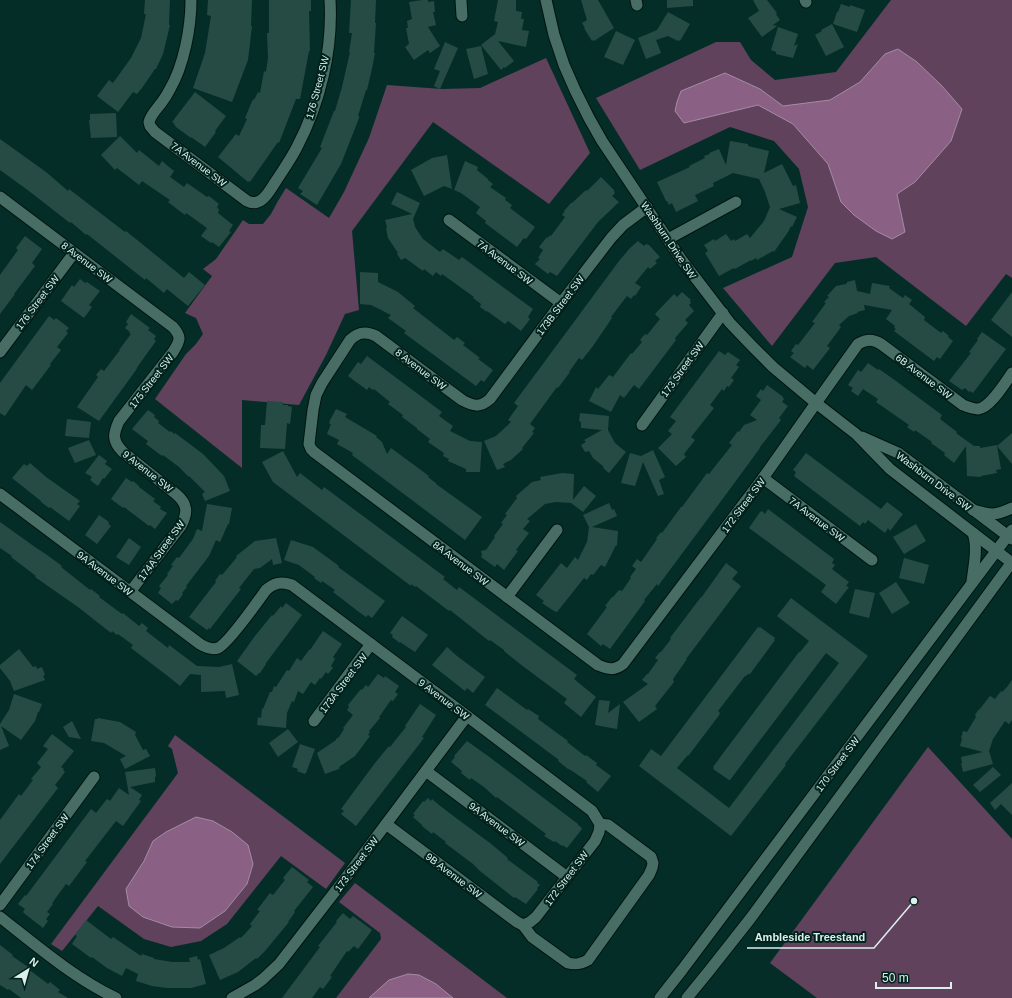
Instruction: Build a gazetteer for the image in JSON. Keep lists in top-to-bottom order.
{
  "streets": {
    "street": [
      "176 Street SW",
      "7A Avenue SW",
      "Washburn Drive SW",
      "8 Avenue SW",
      "173B Street SW",
      "173 Street SW",
      "6B Avenue SW",
      "175 Street SW",
      "9 Avenue SW",
      "172 Street SW",
      "174A Street SW",
      "8A Avenue SW",
      "9A Avenue SW",
      "173A Street SW",
      "170 Street SW",
      "174 Street SW",
      "9B Avenue SW"
    ]
  },
  "crossings": [
    ["176 Street SW", "7A Avenue SW"],
    ["176 Street SW", "8 Avenue SW"],
    ["7A Avenue SW", "173B Street SW"],
    ["7A Avenue SW", "172 Street SW"],
    ["Washburn Drive SW", "173B Street SW"],
    ["Washburn Drive SW", "173 Street SW"],
    ["Washburn Drive SW", "172 Street SW"],
    ["Washburn Drive SW", "170 Street SW"],
    ["8 Avenue SW", "173B Street SW"],
    ["8 Avenue SW", "175 Street SW"],
    ["8 Avenue SW", "8A Avenue SW"],
    ["173 Street SW", "9 Avenue SW"],
    ["173 Street SW", "9A Avenue SW"],
    ["173 Street SW", "9B Avenue SW"],
    ["6B Avenue SW", "172 Street SW"],
    ["175 Street SW", "9 Avenue SW"],
    ["9 Avenue SW", "172 Street SW"],
    ["9 Avenue SW", "174A Street SW"],
    ["9 Avenue SW", "9A Avenue SW"],
    ["9 Avenue SW", "173A Street SW"],
    ["172 Street SW", "8A Avenue SW"],
    ["172 Street SW", "9A Avenue SW"],
    ["172 Street SW", "9B Avenue SW"],
    ["174A Street SW", "9A Avenue SW"]
  ],
  "places": ["Ambleside Treestand"],
  "scale_bar": "50 m",
  "north": "top right"
}
